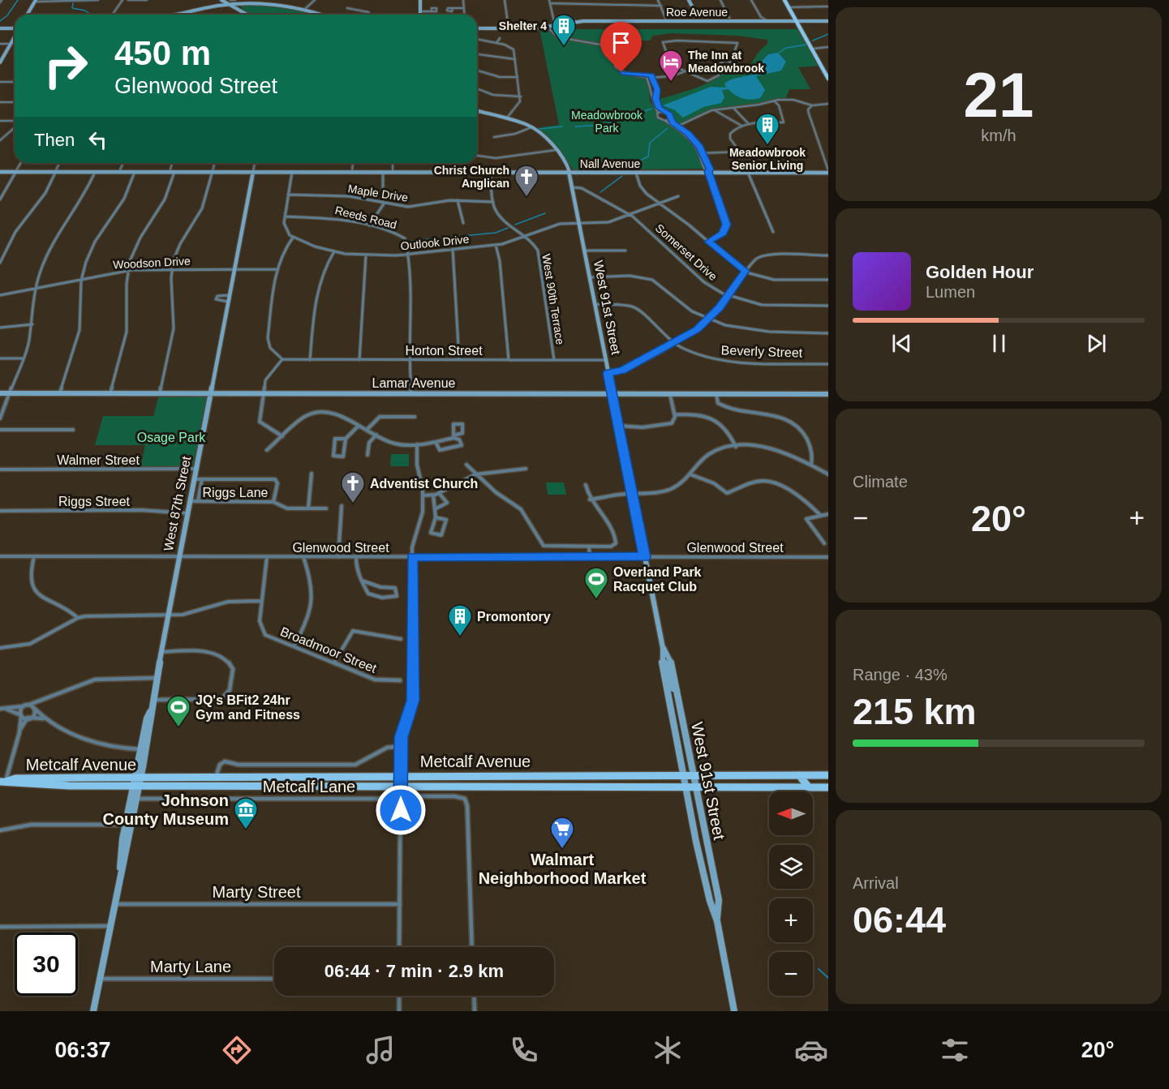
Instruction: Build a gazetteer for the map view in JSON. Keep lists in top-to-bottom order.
{
  "streets": {
    "main road": ["Metcalf Avenue"],
    "street": [
      "Roe Avenue",
      "Nall Avenue",
      "Maple Drive",
      "Reeds Road",
      "Outlook Drive",
      "Somerset Drive",
      "Woodson Drive",
      "West 90th Terrace",
      "West 91st Street",
      "Horton Street",
      "Beverly Street",
      "Lamar Avenue",
      "Walmer Street",
      "Riggs Lane",
      "Riggs Street",
      "West 87th Street",
      "Glenwood Street",
      "Broadmoor Street",
      "Metcalf Lane",
      "Marty Street",
      "Marty Lane"
    ]
  },
  "crossings": [
    ["Nall Avenue", "West 91st Street"],
    ["Nall Avenue", "West 87th Street"],
    ["Maple Drive", "West 90th Terrace"],
    ["Reeds Road", "Outlook Drive"],
    ["Outlook Drive", "Somerset Drive"],
    ["Outlook Drive", "West 90th Terrace"],
    ["Outlook Drive", "West 91st Street"],
    ["Somerset Drive", "West 91st Street"],
    ["Woodson Drive", "West 87th Street"],
    ["West 90th Terrace", "Horton Street"],
    ["West 91st Street", "Horton Street"],
    ["West 91st Street", "Beverly Street"],
    ["West 91st Street", "Lamar Avenue"],
    ["West 91st Street", "Glenwood Street"],
    ["West 91st Street", "Metcalf Avenue"],
    ["Lamar Avenue", "West 87th Street"],
    ["Walmer Street", "West 87th Street"],
    ["Riggs Lane", "West 87th Street"],
    ["Riggs Street", "West 87th Street"],
    ["West 87th Street", "Glenwood Street"],
    ["West 87th Street", "Metcalf Avenue"],
    ["West 87th Street", "Metcalf Lane"],
    ["West 87th Street", "Marty Street"],
    ["West 87th Street", "Marty Lane"]
  ],
  "parks": ["Meadowbrook Park", "Osage Park"],
  "places": {
    "building": ["Shelter 4", "Meadowbrook Senior Living", "Promontory"],
    "hotel": ["The Inn at Meadowbrook"],
    "church": ["Christ Church Anglican", "Adventist Church"],
    "sports": ["Overland Park Racquet Club", "JQ's BFit2 24hr Gym and Fitness"],
    "museum": ["Johnson County Museum"],
    "supermarket": ["Walmart Neighborhood Market"]
  },
  "north": "left",
  "page": {
    "tile": [
      ["21", "km/h"],
      "Climate",
      ["Range · 43%", "215 km"],
      ["Arrival", "06:44"]
    ],
    "turn": ["450 m", "Glenwood Street"],
    "then": "Then",
    "song": ["Golden Hour", "Lumen"],
    "heat": ["−", "20°", "+"],
    "map_buttons": ["+", "−"],
    "limit": "30",
    "trip": "06:44 · 7 min · 2.9 km",
    "tabs": ["06:37", "20°"]
  }
}
